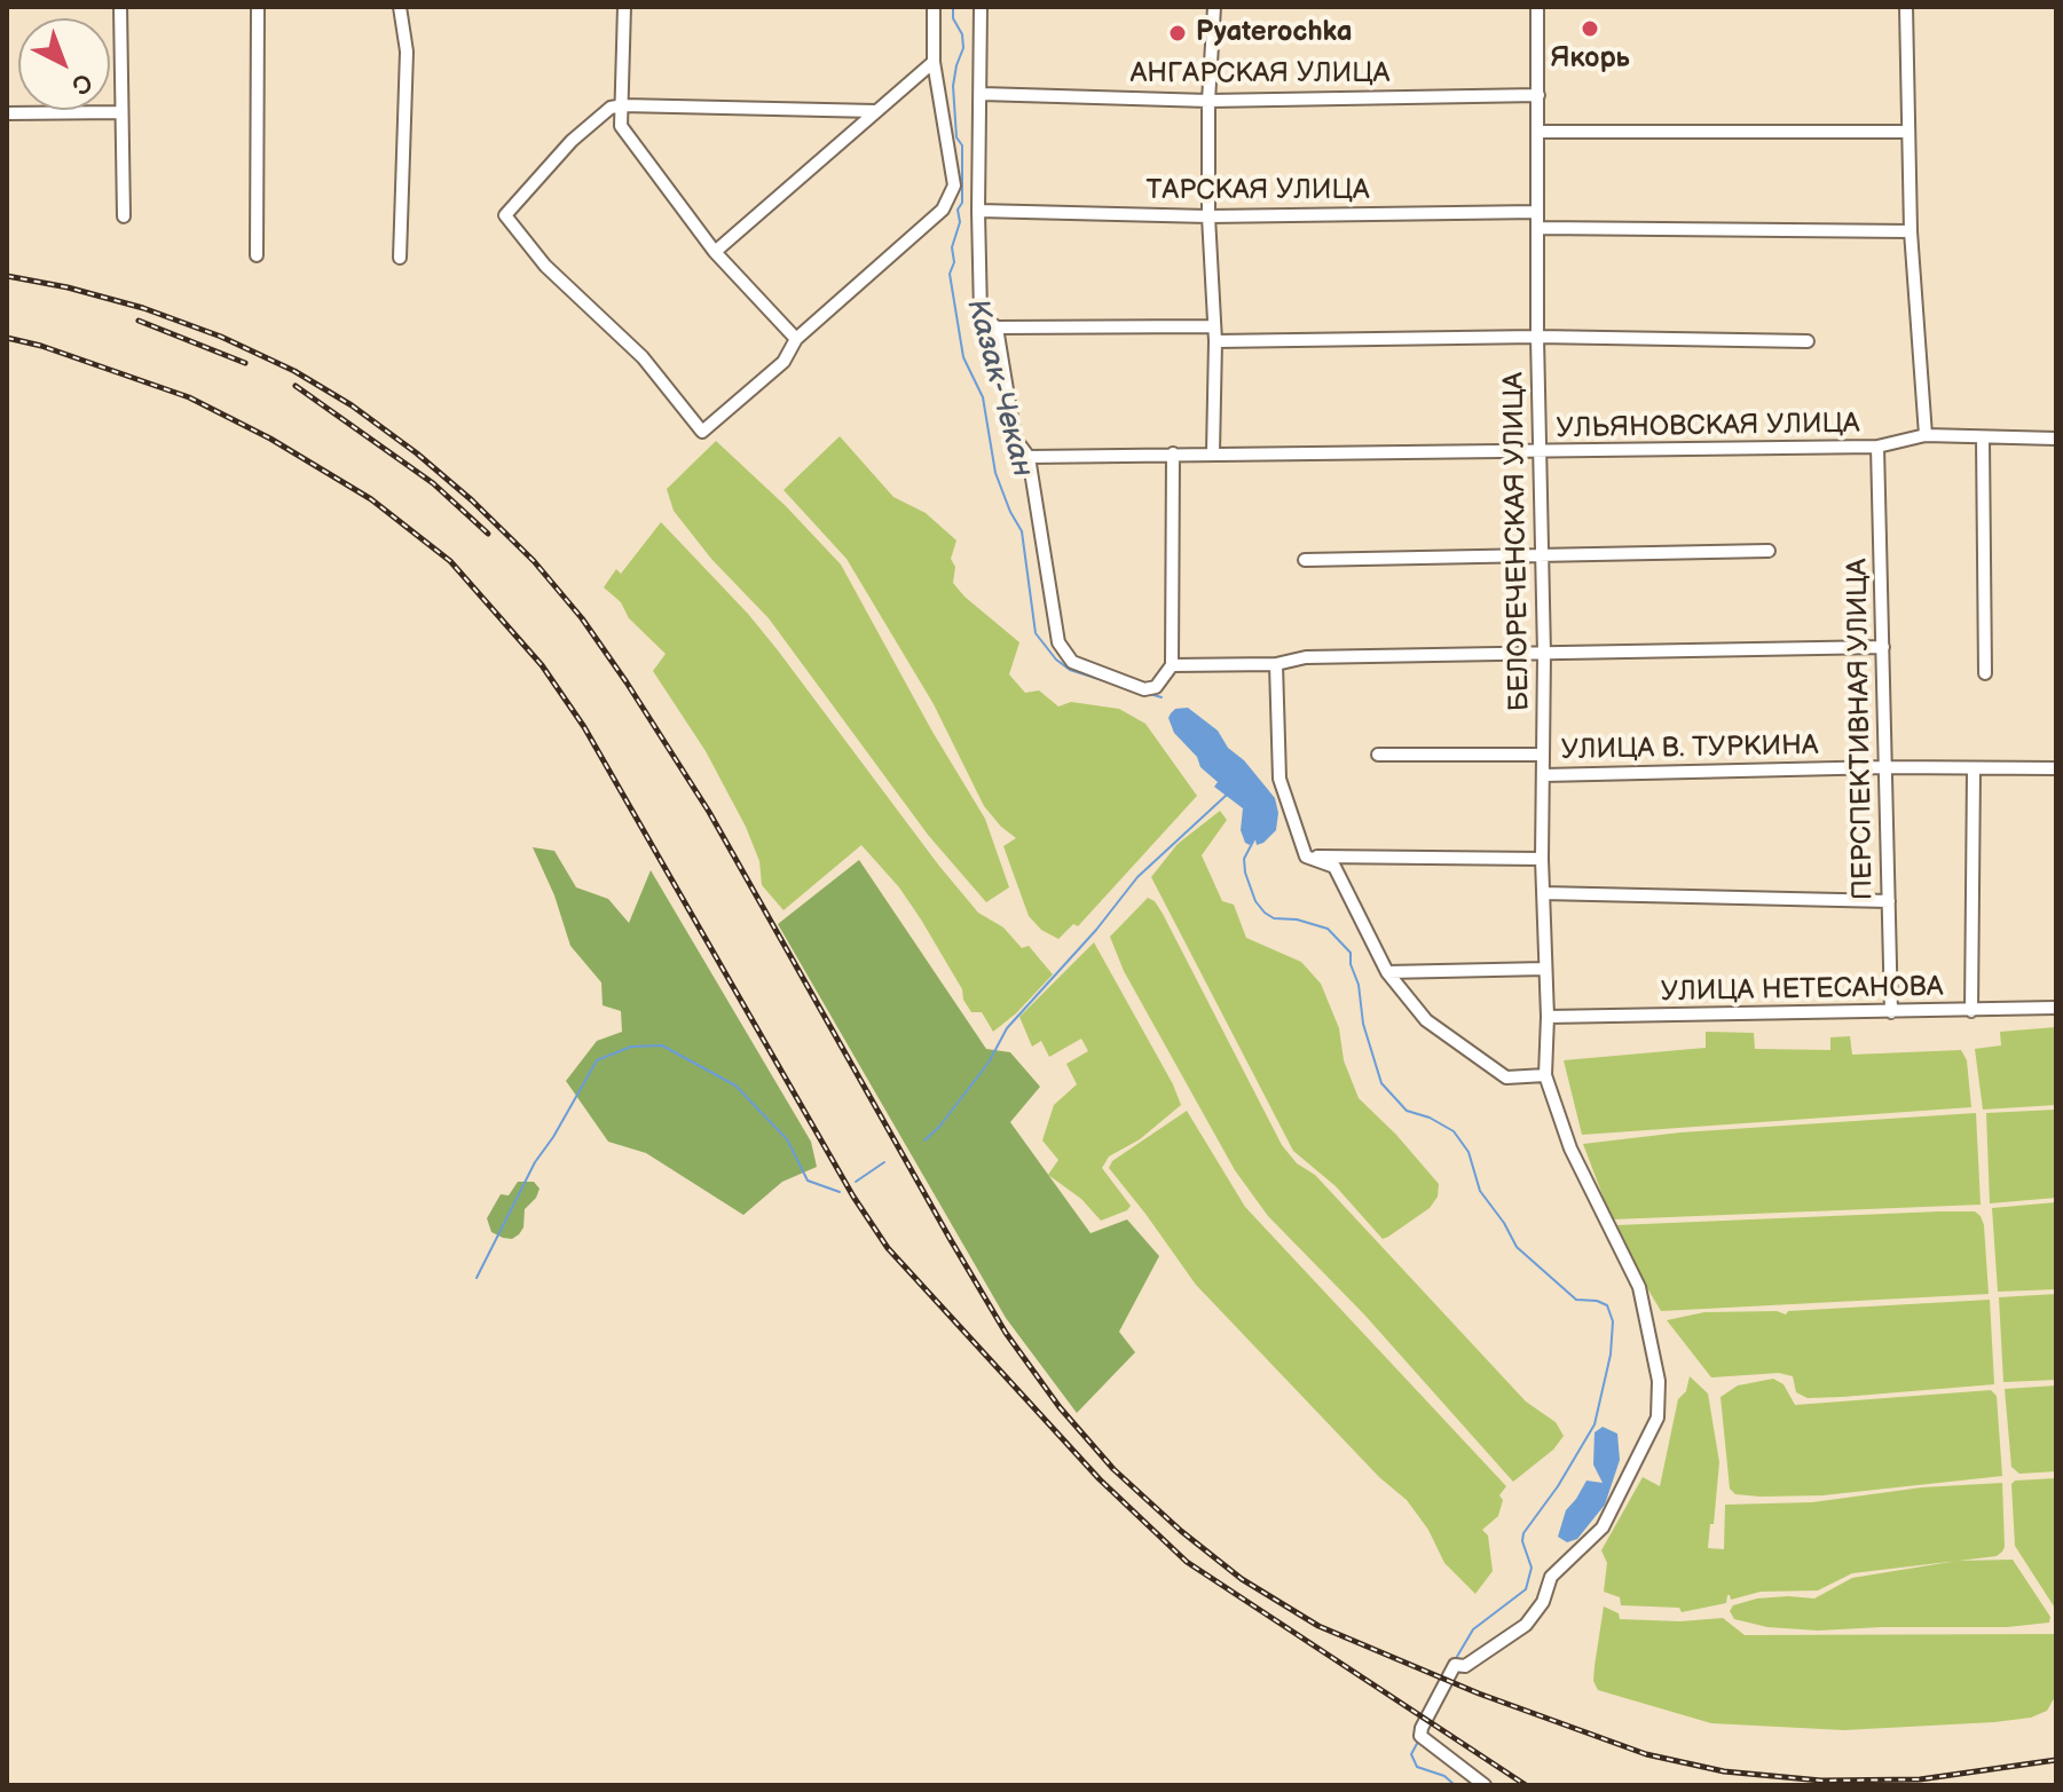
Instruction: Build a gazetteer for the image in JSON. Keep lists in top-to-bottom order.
{
  "streets": {
    "street": [
      "АНГАРСКАЯ УЛИЦА",
      "ТАРСКАЯ УЛИЦА",
      "УЛЬЯНОВСКАЯ УЛИЦА",
      "БЕЛОРЕЧЕНСКАЯ УЛИЦА",
      "ПЕРСПЕКТИВНАЯ УЛИЦА",
      "УЛИЦА В. ТУРКИНА",
      "УЛИЦА НЕТЕСАНОВА"
    ]
  },
  "crossings": [
    ["АНГАРСКАЯ УЛИЦА", "БЕЛОРЕЧЕНСКАЯ УЛИЦА"],
    ["ТАРСКАЯ УЛИЦА", "БЕЛОРЕЧЕНСКАЯ УЛИЦА"],
    ["УЛЬЯНОВСКАЯ УЛИЦА", "БЕЛОРЕЧЕНСКАЯ УЛИЦА"],
    ["УЛЬЯНОВСКАЯ УЛИЦА", "ПЕРСПЕКТИВНАЯ УЛИЦА"],
    ["БЕЛОРЕЧЕНСКАЯ УЛИЦА", "УЛИЦА В. ТУРКИНА"],
    ["БЕЛОРЕЧЕНСКАЯ УЛИЦА", "УЛИЦА НЕТЕСАНОВА"],
    ["ПЕРСПЕКТИВНАЯ УЛИЦА", "УЛИЦА В. ТУРКИНА"],
    ["ПЕРСПЕКТИВНАЯ УЛИЦА", "УЛИЦА НЕТЕСАНОВА"]
  ],
  "water": ["Казак-Чекан"],
  "places": ["Якорь", "Pyaterochka"],
  "north": "bottom right"
}
